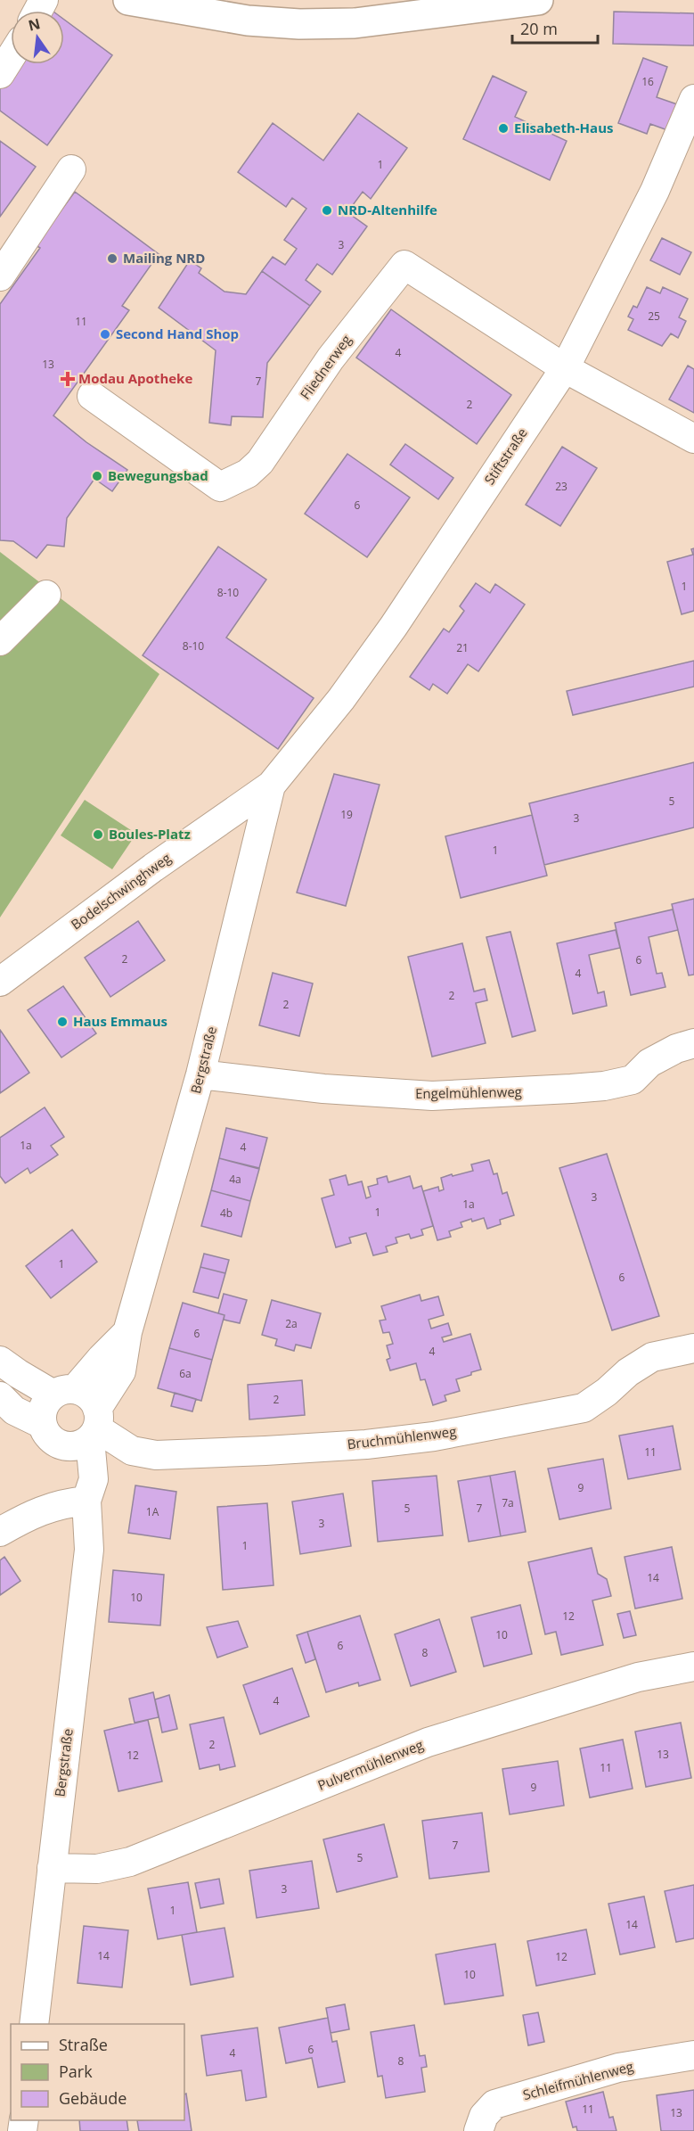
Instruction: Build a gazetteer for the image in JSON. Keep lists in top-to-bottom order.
{
  "streets": {
    "street": [
      "Fliednerweg",
      "Stiftstraße",
      "Bodelschwinghweg",
      "Bergstraße",
      "Engelmühlenweg",
      "Bruchmühlenweg",
      "Pulvermühlenweg",
      "Schleifmühlenweg"
    ]
  },
  "crossings": [
    ["Fliednerweg", "Stiftstraße"],
    ["Stiftstraße", "Bodelschwinghweg"],
    ["Stiftstraße", "Bergstraße"],
    ["Bodelschwinghweg", "Bergstraße"],
    ["Bergstraße", "Engelmühlenweg"],
    ["Bergstraße", "Bruchmühlenweg"],
    ["Bergstraße", "Pulvermühlenweg"]
  ],
  "places": {
    "other": [
      "Elisabeth-Haus",
      "NRD-Altenhilfe",
      "Mailing NRD",
      "Second Hand Shop",
      "Bewegungsbad",
      "Boules-Platz",
      "Haus Emmaus"
    ],
    "health": ["Modau Apotheke"]
  },
  "house_numbers": [
    "16",
    "1",
    "3",
    "25",
    "11",
    "4",
    "13",
    "7",
    "2",
    "23",
    "6",
    "1",
    "8-10",
    "8-10",
    "21",
    "5",
    "19",
    "3",
    "1",
    "2",
    "6",
    "4",
    "2",
    "2",
    "1a",
    "4",
    "4a",
    "3",
    "1a",
    "1",
    "4b",
    "1",
    "6",
    "2a",
    "6",
    "4",
    "6a",
    "2",
    "11",
    "9",
    "7a",
    "5",
    "7",
    "1A",
    "3",
    "1",
    "14",
    "10",
    "12",
    "10",
    "6",
    "8",
    "4",
    "2",
    "13",
    "12",
    "11",
    "9",
    "7",
    "5",
    "3",
    "1",
    "14",
    "14",
    "12",
    "10",
    "6",
    "4",
    "8",
    "11",
    "13"
  ],
  "legend": ["Straße", "Park", "Gebäude"],
  "scale_bar": "20 m",
  "north": "top"
}
